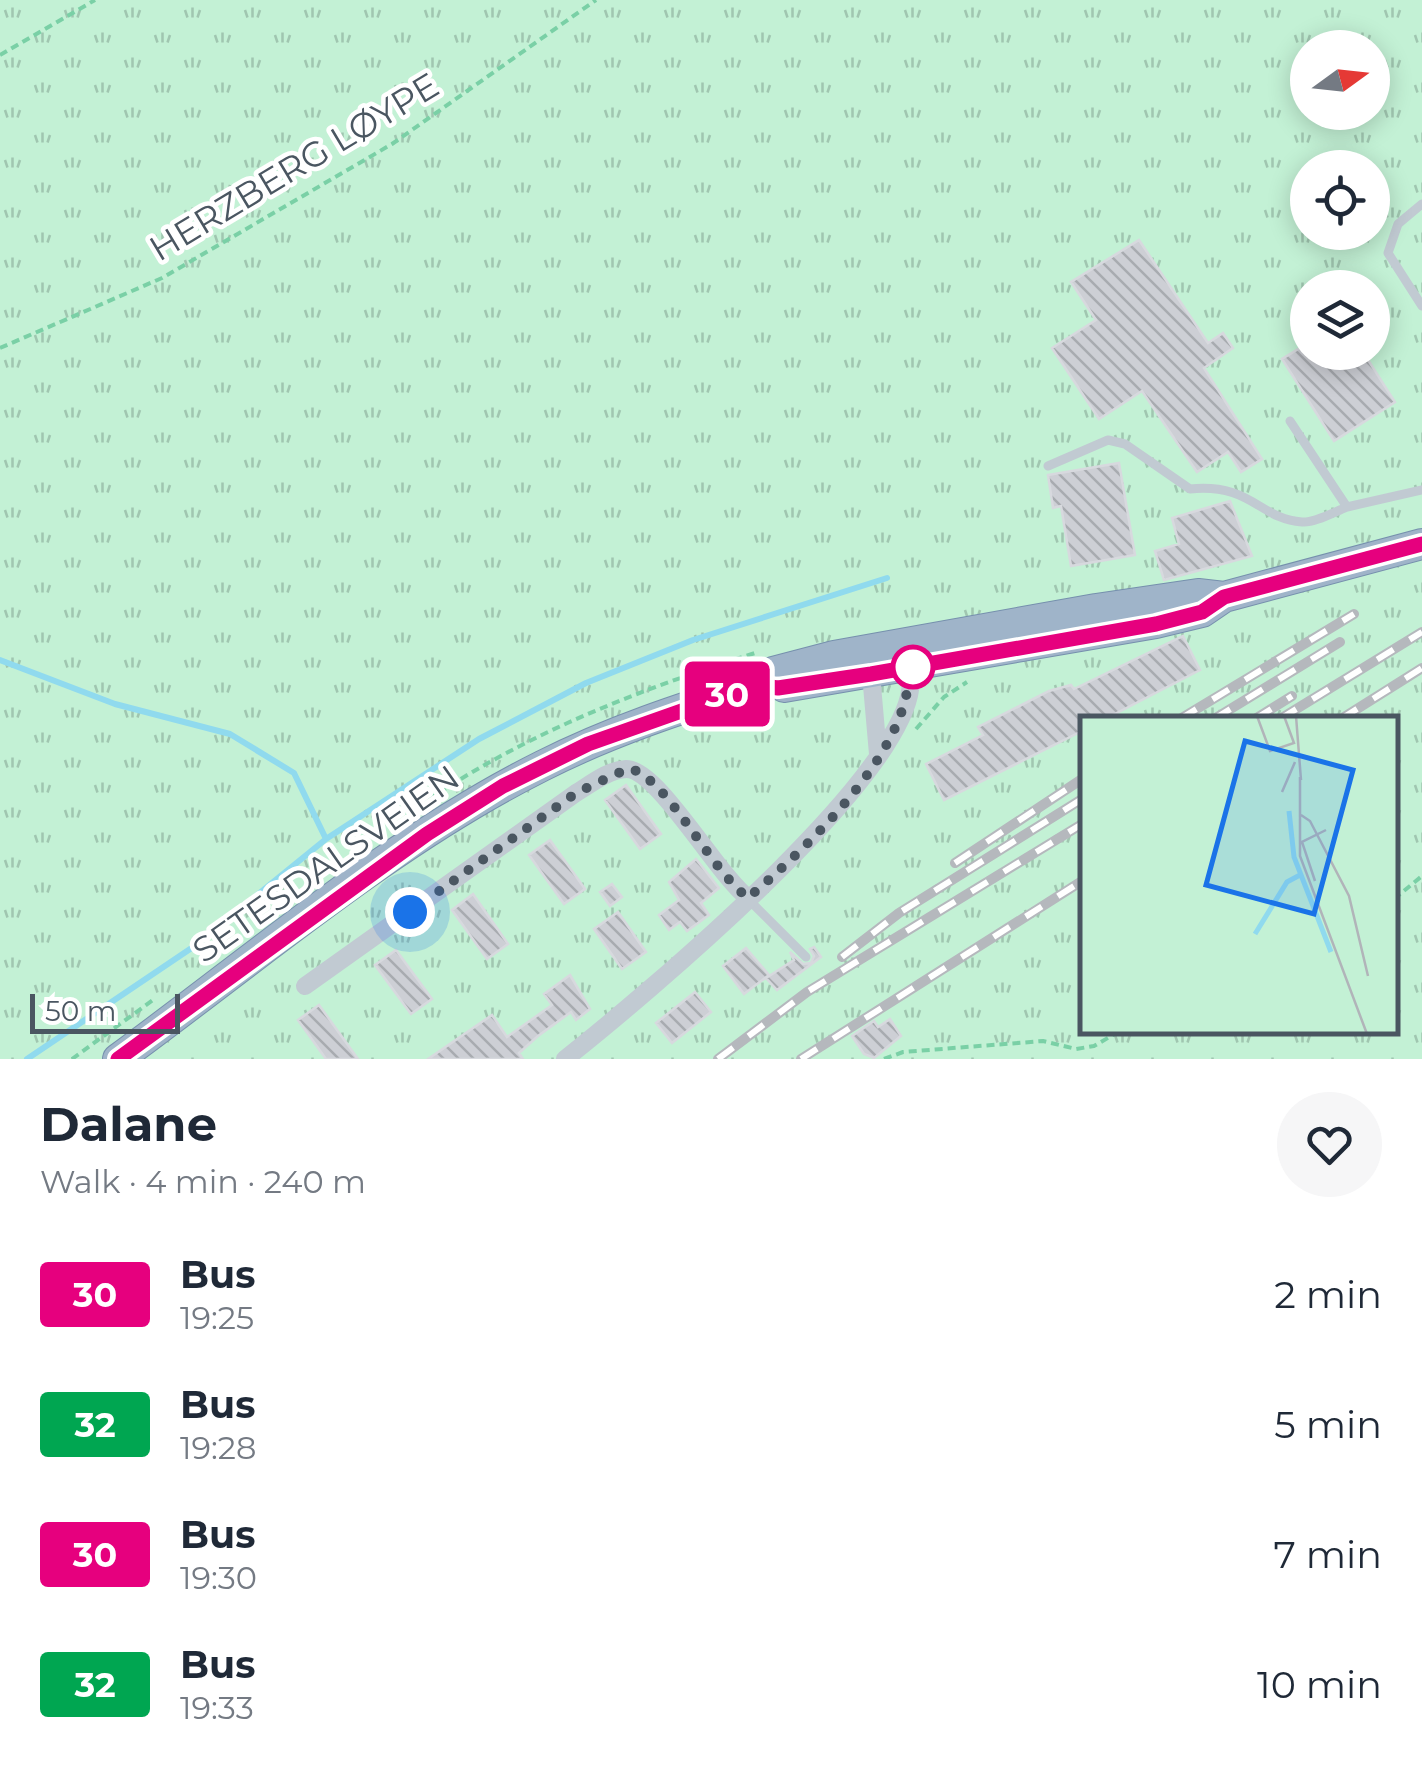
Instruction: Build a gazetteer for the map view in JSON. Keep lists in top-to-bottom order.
{
  "streets": {
    "highway": ["SETESDALSVEIEN"],
    "path": ["HERZBERG LØYPE"]
  },
  "lines": ["bus line 30"],
  "scale_bar": "50 m",
  "north": "right",
  "page": {
    "on_map": "30",
    "scale": "50 m",
    "heading": ["Dalane", "Walk · 4 min · 240 m"],
    "list": [
      {
        "mark": "30",
        "name": "Bus",
        "note": "19:25",
        "value": "2 min"
      },
      {
        "mark": "32",
        "name": "Bus",
        "note": "19:28",
        "value": "5 min"
      },
      {
        "mark": "30",
        "name": "Bus",
        "note": "19:30",
        "value": "7 min"
      },
      {
        "mark": "32",
        "name": "Bus",
        "note": "19:33",
        "value": "10 min"
      }
    ]
  }
}
